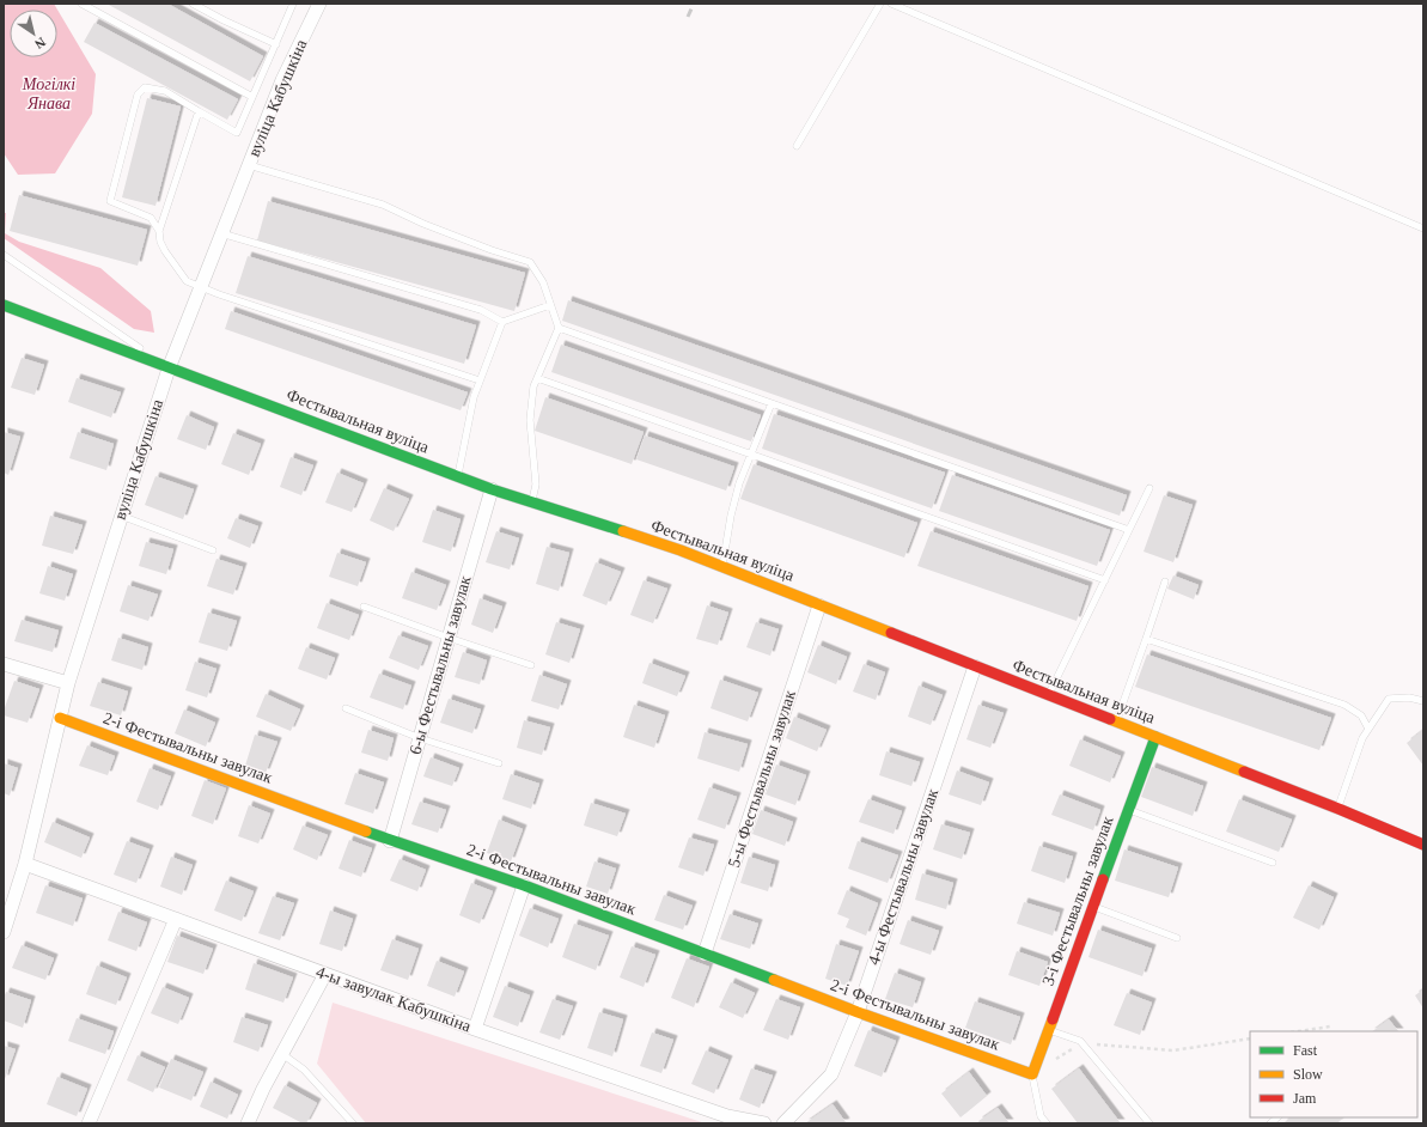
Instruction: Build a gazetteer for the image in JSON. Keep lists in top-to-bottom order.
{
  "streets": {
    "street": [
      "вуліца Кабушкіна",
      "Фестывальная вуліца",
      "6-ы Фестывальны завулак",
      "2-і Фестывальны завулак",
      "5-ы Фестывальны завулак",
      "4-ы Фестывальны завулак",
      "3-і Фестывальны завулак",
      "4-ы завулак Кабушкіна"
    ]
  },
  "crossings": [
    ["вуліца Кабушкіна", "Фестывальная вуліца"],
    ["вуліца Кабушкіна", "2-і Фестывальны завулак"],
    ["вуліца Кабушкіна", "4-ы завулак Кабушкіна"],
    ["Фестывальная вуліца", "6-ы Фестывальны завулак"],
    ["Фестывальная вуліца", "5-ы Фестывальны завулак"],
    ["Фестывальная вуліца", "4-ы Фестывальны завулак"],
    ["Фестывальная вуліца", "3-і Фестывальны завулак"],
    ["6-ы Фестывальны завулак", "2-і Фестывальны завулак"],
    ["2-і Фестывальны завулак", "5-ы Фестывальны завулак"],
    ["2-і Фестывальны завулак", "4-ы Фестывальны завулак"],
    ["2-і Фестывальны завулак", "3-і Фестывальны завулак"]
  ],
  "parks": ["Могілкі Янава"],
  "legend": ["Fast", "Slow", "Jam"],
  "north": "bottom right"
}
